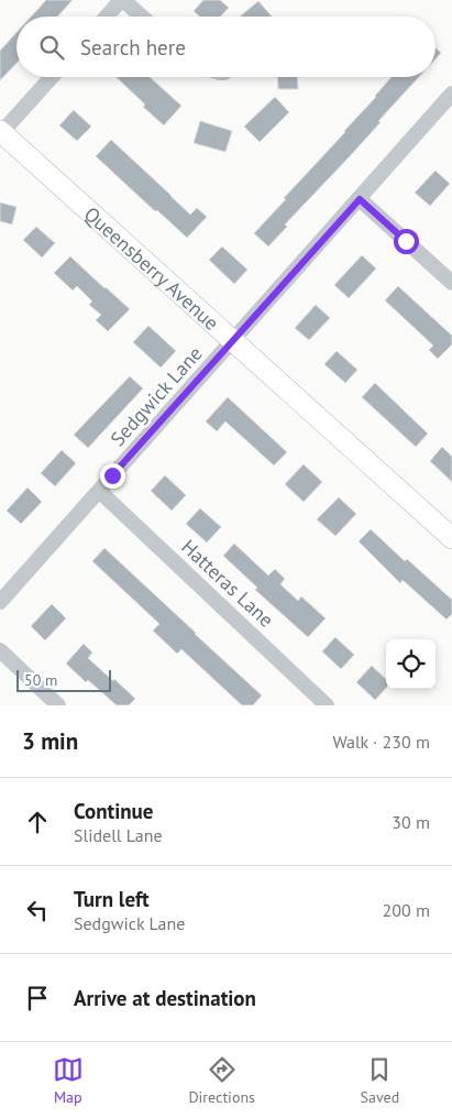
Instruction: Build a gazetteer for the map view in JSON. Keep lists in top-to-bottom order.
{
  "streets": {
    "street": ["Queensberry Avenue", "Sedgwick Lane", "Hatteras Lane"]
  },
  "crossings": [
    ["Queensberry Avenue", "Sedgwick Lane"],
    ["Sedgwick Lane", "Hatteras Lane"]
  ],
  "scale_bar": "50 m",
  "page": {
    "search": "Search here",
    "scale": "50 m",
    "heading": ["3 min", "Walk · 230 m"],
    "list": [
      ["Continue", "Slidell Lane", "30 m"],
      ["Turn left", "Sedgwick Lane", "200 m"],
      "Arrive at destination"
    ],
    "nav": ["Map", "Directions", "Saved"]
  }
}
